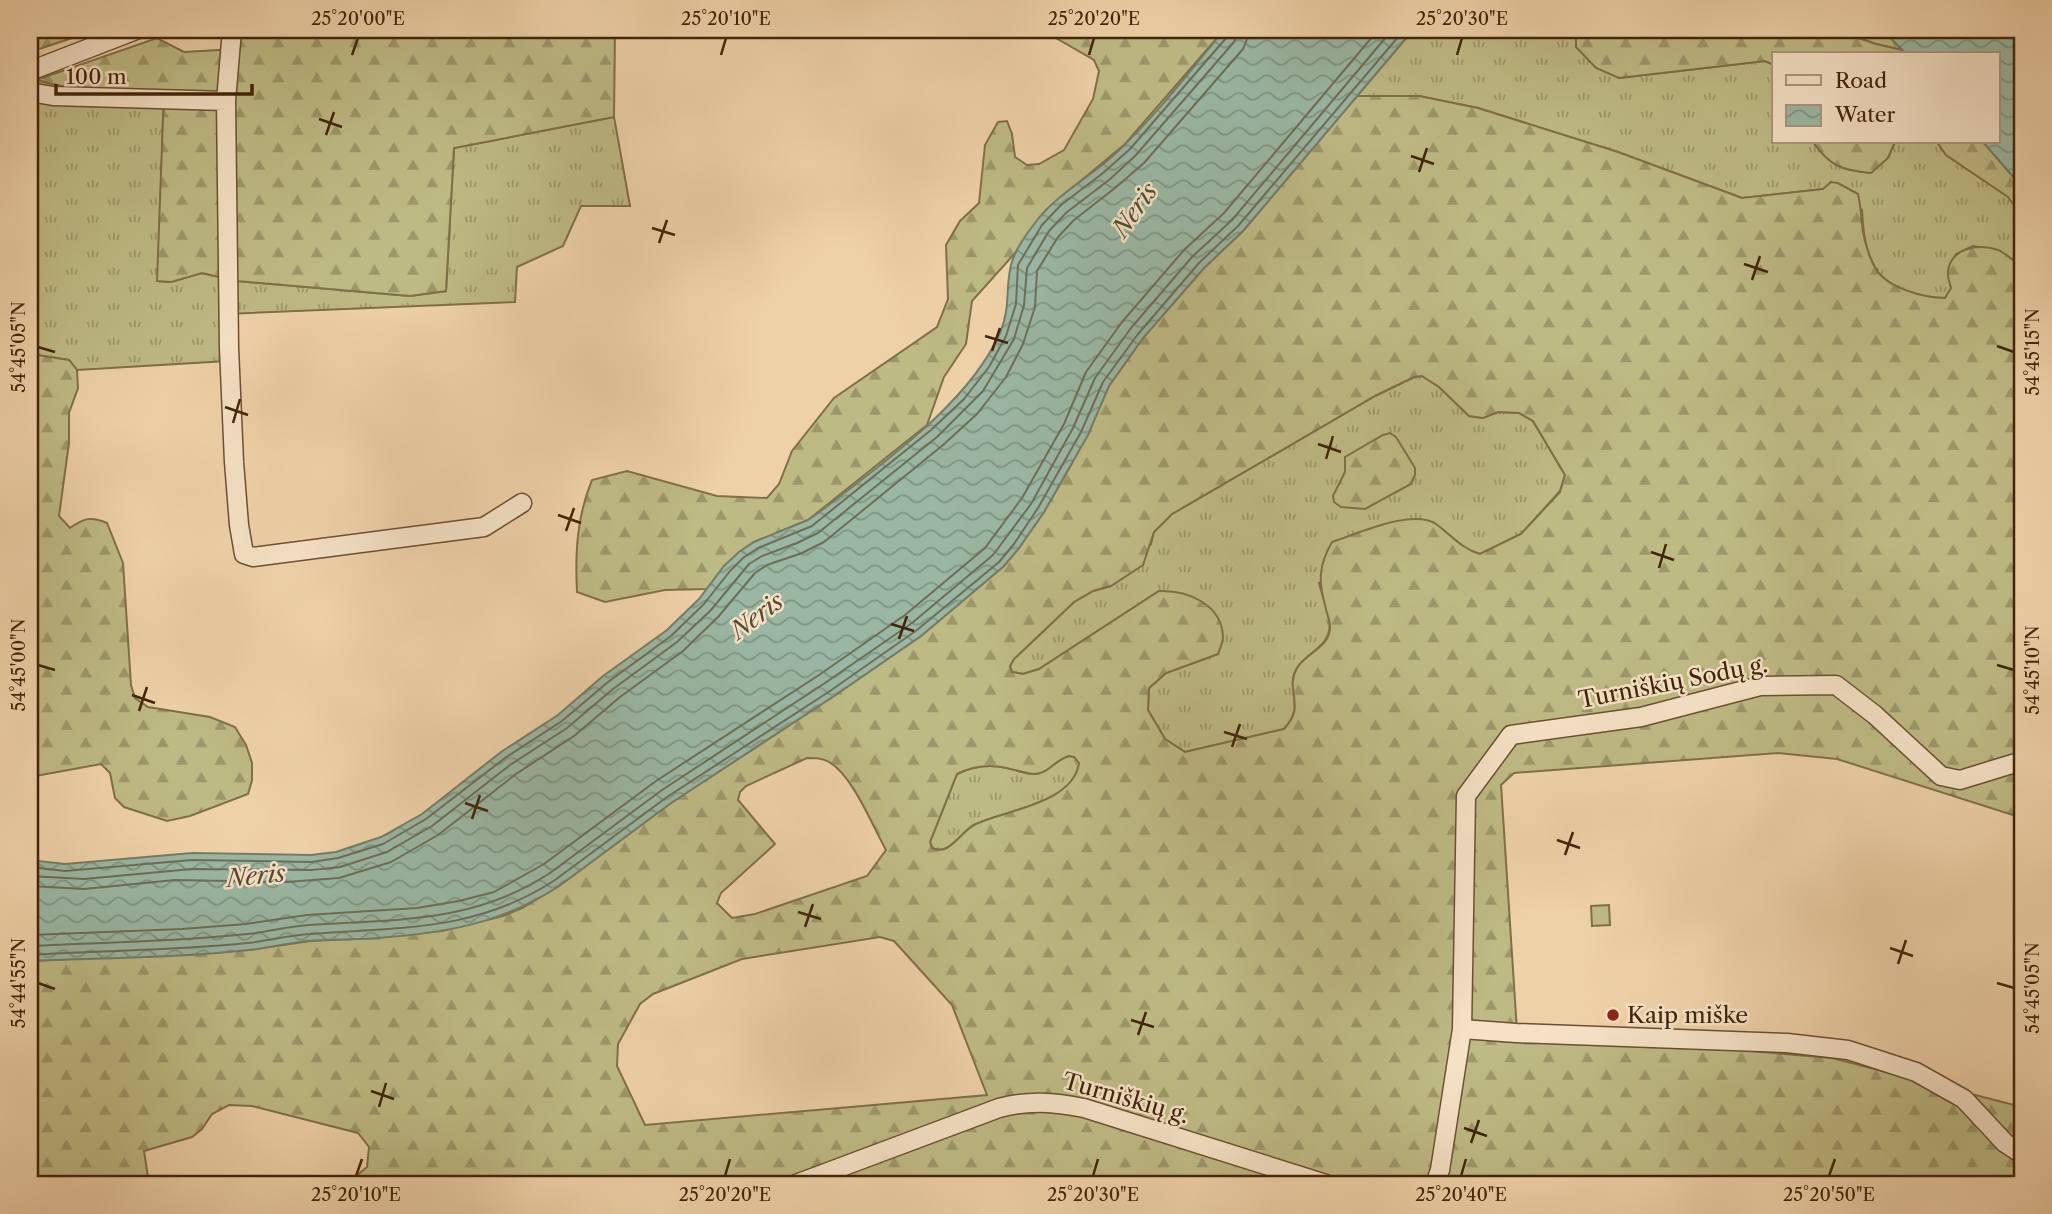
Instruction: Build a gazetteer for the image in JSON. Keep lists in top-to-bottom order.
{
  "streets": {
    "street": ["Turniškių Sodų g.", "Turniškių g."]
  },
  "water": ["Neris"],
  "places": ["Kaip miške"],
  "legend": ["Road", "Water"],
  "scale_bar": "100 m",
  "coordinates": [
    "25°20'00\"E",
    "25°20'10\"E",
    "25°20'20\"E",
    "25°20'30\"E",
    "54°45'05\"N",
    "54°45'15\"N",
    "54°45'00\"N",
    "54°45'10\"N",
    "54°44'55\"N",
    "25°20'40\"E",
    "25°20'50\"E"
  ]
}
